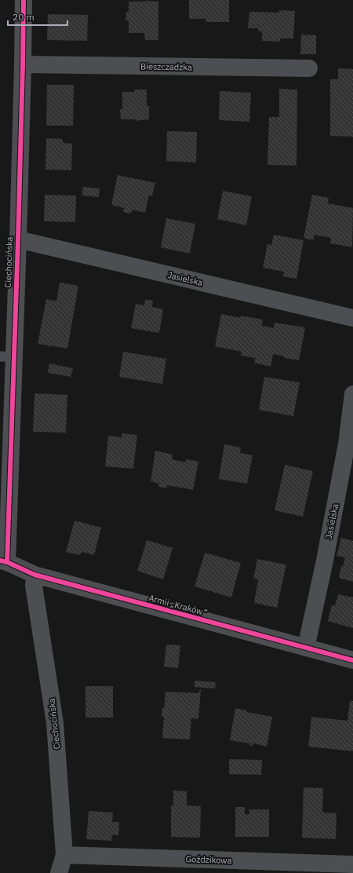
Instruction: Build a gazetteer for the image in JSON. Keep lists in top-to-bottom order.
{
  "streets": {
    "street": [
      "Bieszczadzka",
      "Ciechocińska",
      "Jasielska",
      "Armii „Kraków”",
      "Goździkowa"
    ]
  },
  "crossings": [
    ["Bieszczadzka", "Ciechocińska"],
    ["Ciechocińska", "Jasielska"],
    ["Ciechocińska", "Armii „Kraków”"],
    ["Ciechocińska", "Goździkowa"],
    ["Jasielska", "Armii „Kraków”"]
  ],
  "scale_bar": "20 m"
}
